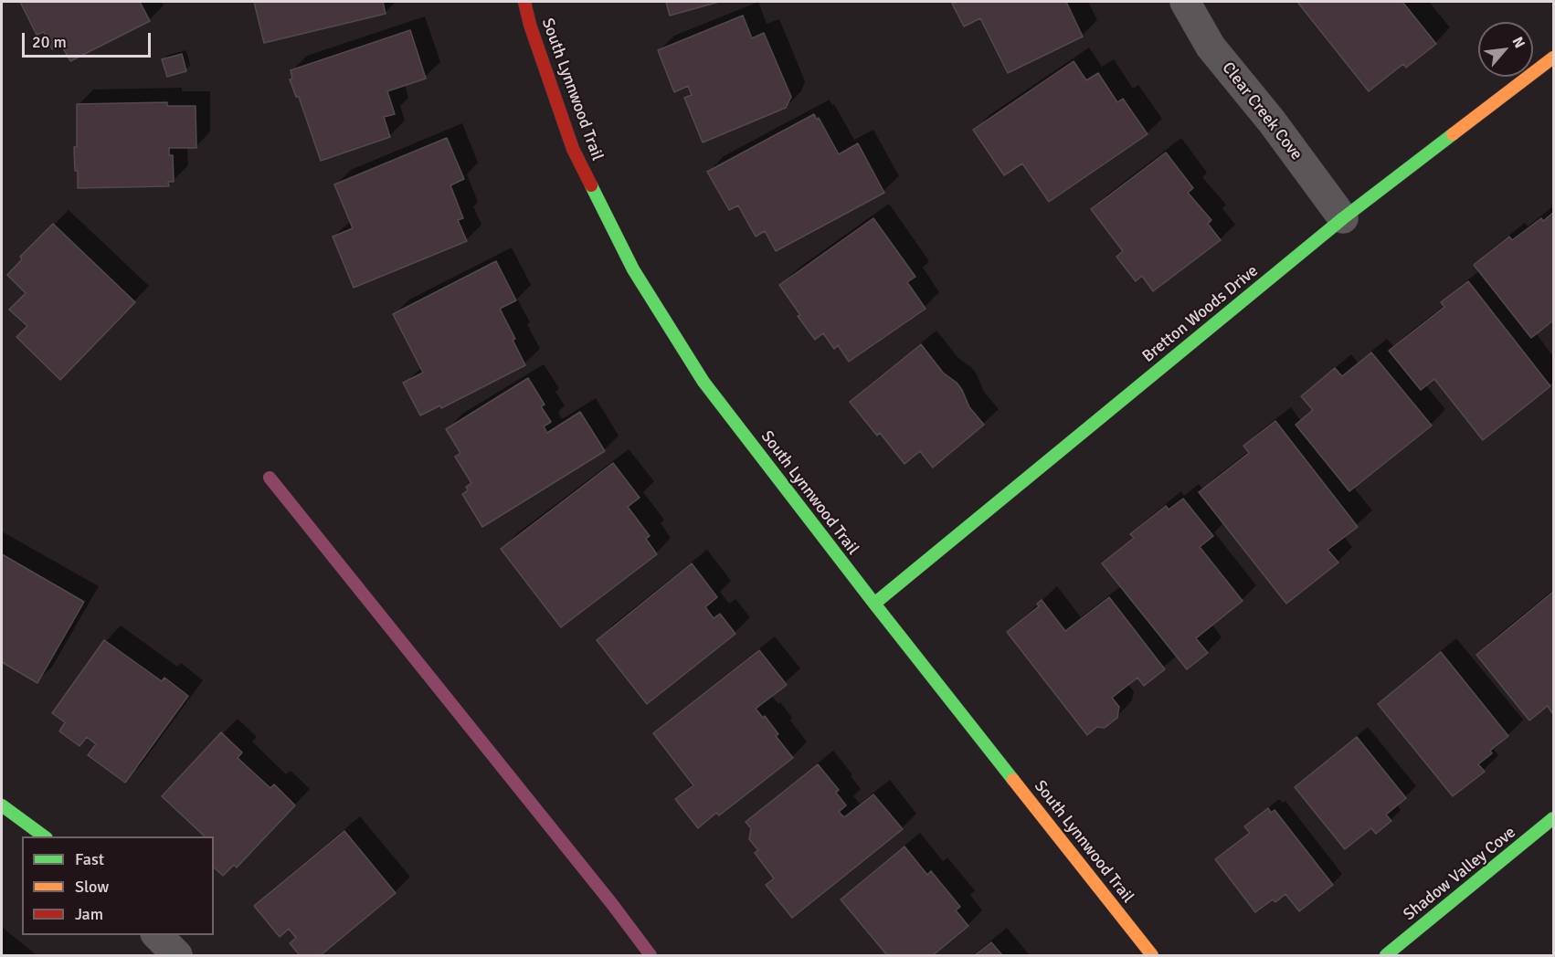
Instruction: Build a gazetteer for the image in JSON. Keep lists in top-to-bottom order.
{
  "streets": {
    "street": [
      "South Lynnwood Trail",
      "Clear Creek Cove",
      "Bretton Woods Drive",
      "Shadow Valley Cove"
    ]
  },
  "crossings": [
    ["South Lynnwood Trail", "Bretton Woods Drive"],
    ["Clear Creek Cove", "Bretton Woods Drive"]
  ],
  "legend": ["Fast", "Slow", "Jam"],
  "scale_bar": "20 m",
  "north": "top right"
}
